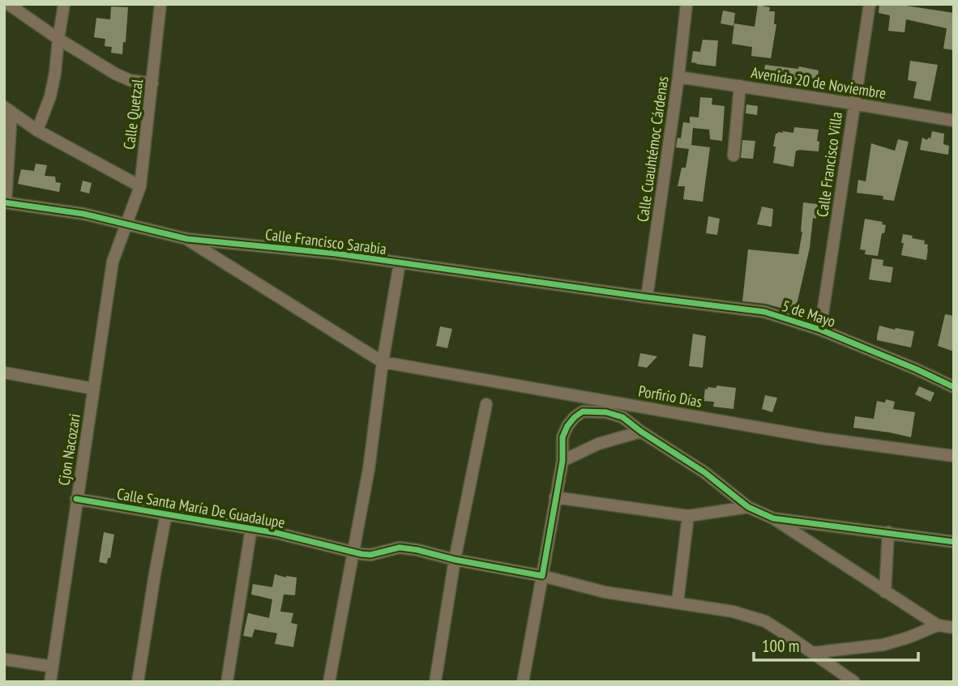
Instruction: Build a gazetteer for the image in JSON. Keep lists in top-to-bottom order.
{
  "streets": {
    "street": [
      "Avenida 20 de Noviembre",
      "Calle Quetzal",
      "Calle Cuauhtémoc Cárdenas",
      "Calle Francisco Villa",
      "Calle Francisco Sarabia",
      "5 de Mayo",
      "Porfirio Días",
      "Cjon Nacozari",
      "Calle Santa María De Guadalupe"
    ]
  },
  "crossings": [
    ["Avenida 20 de Noviembre", "Calle Cuauhtémoc Cárdenas"],
    ["Avenida 20 de Noviembre", "Calle Francisco Villa"],
    ["Calle Quetzal", "Calle Francisco Sarabia"],
    ["Calle Quetzal", "Cjon Nacozari"],
    ["Calle Cuauhtémoc Cárdenas", "Calle Francisco Sarabia"],
    ["Calle Cuauhtémoc Cárdenas", "5 de Mayo"],
    ["Calle Francisco Villa", "5 de Mayo"],
    ["Calle Francisco Sarabia", "5 de Mayo"],
    ["Calle Francisco Sarabia", "Cjon Nacozari"],
    ["Cjon Nacozari", "Calle Santa María De Guadalupe"]
  ],
  "scale_bar": "100 m"
}
